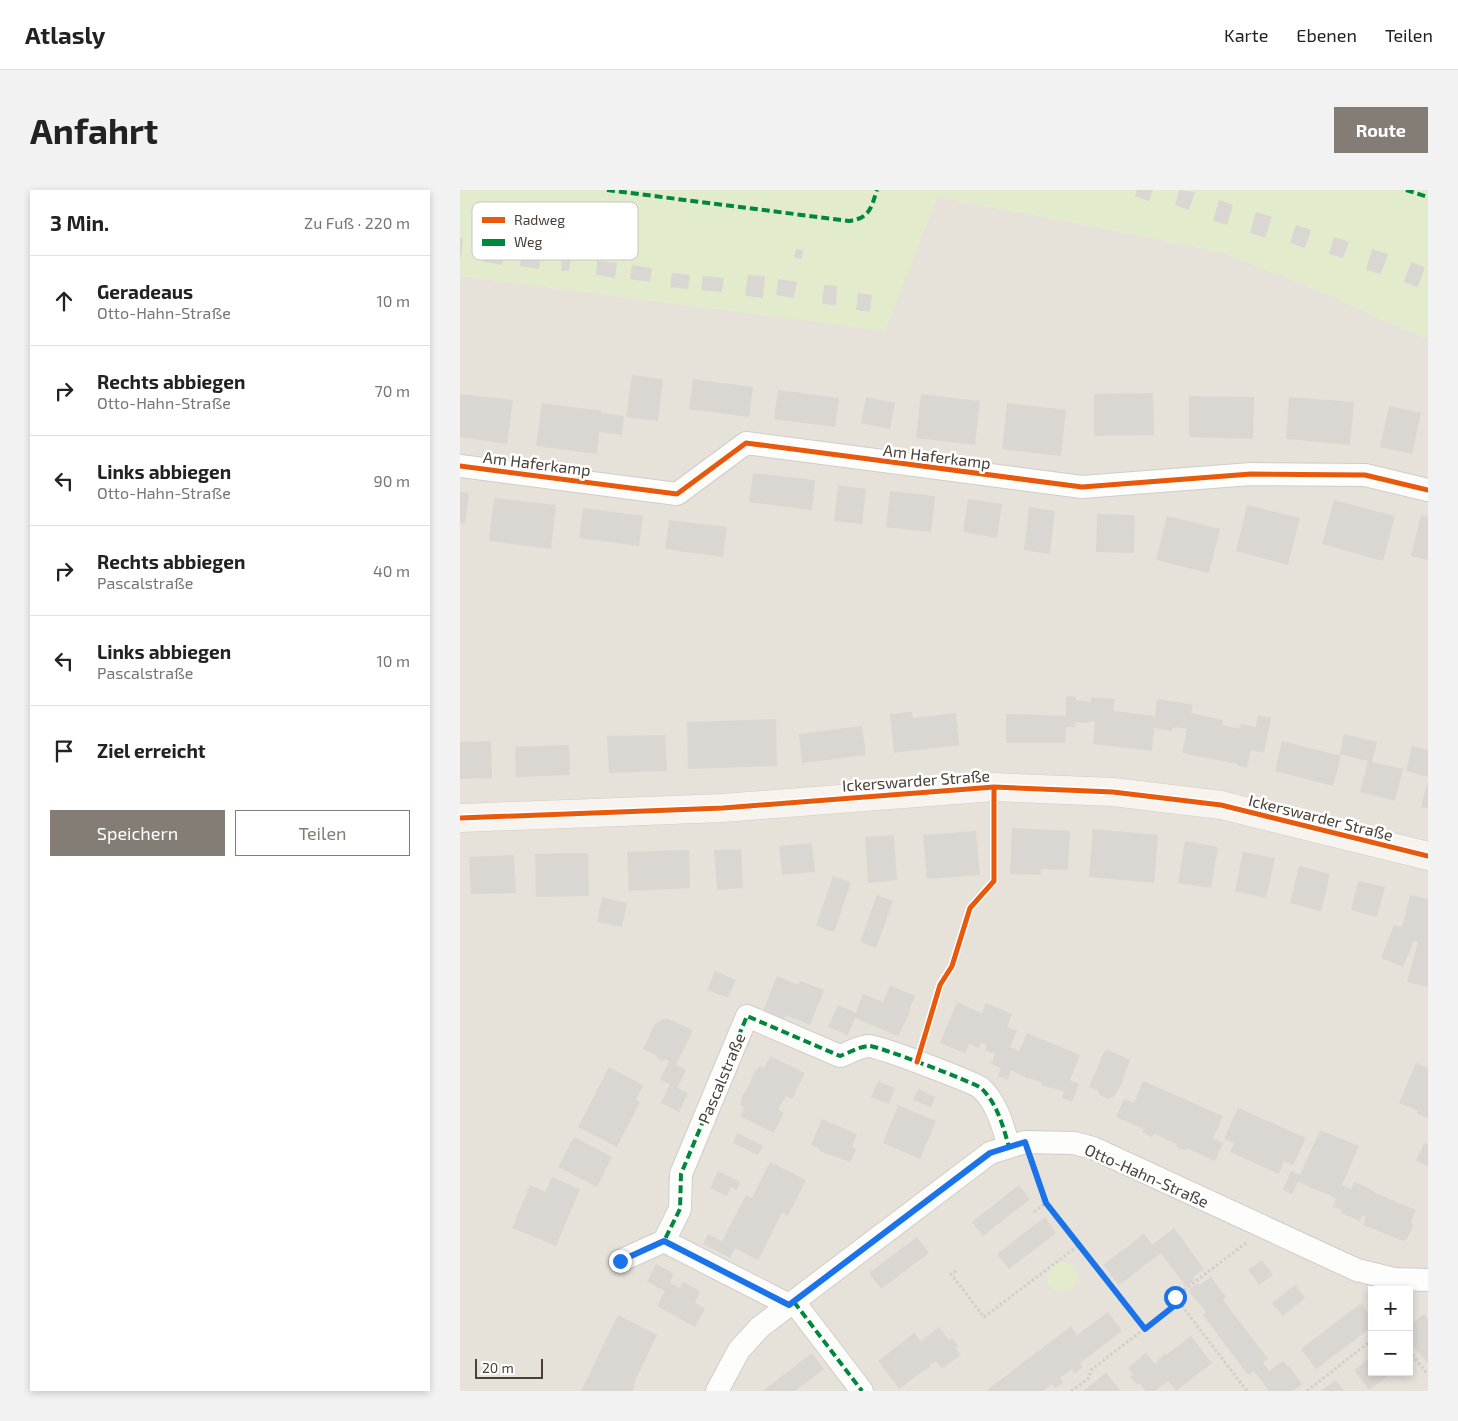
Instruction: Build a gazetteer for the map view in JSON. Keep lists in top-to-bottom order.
{
  "streets": {
    "main road": ["Ickerswarder Straße"],
    "street": ["Am Haferkamp", "Pascalstraße", "Otto-Hahn-Straße"]
  },
  "crossings": [
    ["Pascalstraße", "Otto-Hahn-Straße"]
  ],
  "legend": ["Radweg", "Weg"],
  "scale_bar": "20 m",
  "page": {
    "header": "Atlasly",
    "nav": ["Karte", "Ebenen", "Teilen"],
    "buttons": [
      "Route",
      ["Speichern", "Teilen"]
    ],
    "title": "Anfahrt",
    "heading": ["3 Min.", "Zu Fuß · 220 m"],
    "list": [
      ["Geradeaus", "Otto-Hahn-Straße", "10 m"],
      ["Rechts abbiegen", "Otto-Hahn-Straße", "70 m"],
      ["Links abbiegen", "Otto-Hahn-Straße", "90 m"],
      ["Rechts abbiegen", "Pascalstraße", "40 m"],
      ["Links abbiegen", "Pascalstraße", "10 m"],
      "Ziel erreicht"
    ],
    "map_buttons": ["+", "−"],
    "scale": "20 m"
  }
}
